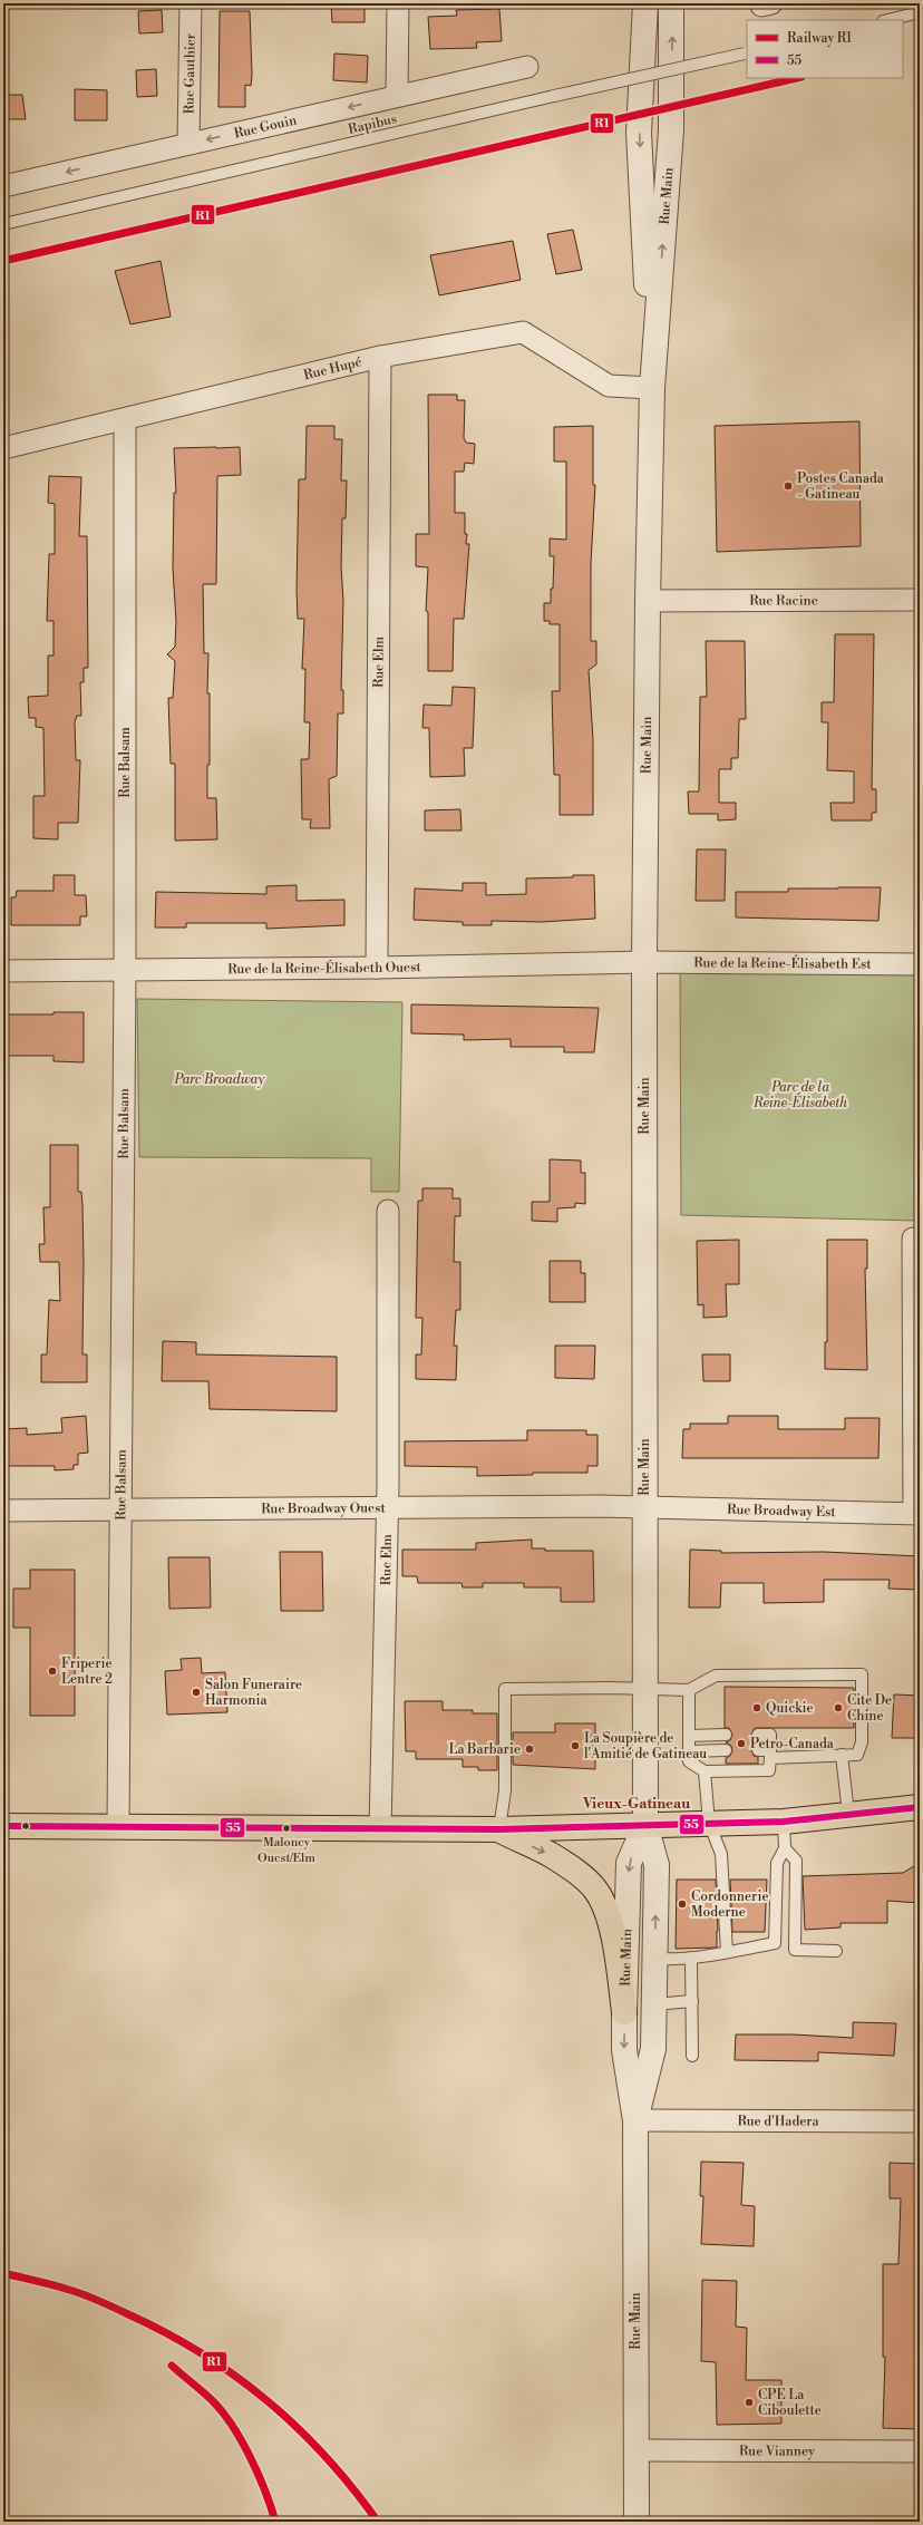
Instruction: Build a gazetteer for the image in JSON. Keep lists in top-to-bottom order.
{
  "streets": {
    "street": [
      "Rue Gauthier",
      "Rue Gouin",
      "Rue Main",
      "Rue Hupé",
      "Rue Racine",
      "Rue Elm",
      "Rue Balsam",
      "Rue de la Reine-Élisabeth Est",
      "Rue de la Reine-Élisabeth Ouest",
      "Rue Broadway Ouest",
      "Rue Broadway Est",
      "Rue d'Hadera",
      "Rue Vianney"
    ],
    "lane": ["Rapibus"]
  },
  "crossings": [
    ["Rue Gauthier", "Rue Gouin"],
    ["Rue Main", "Rue Hupé"],
    ["Rue Main", "Rue Racine"],
    ["Rue Main", "Rue de la Reine-Élisabeth Est"],
    ["Rue Main", "Rue de la Reine-Élisabeth Ouest"],
    ["Rue Main", "Rue Broadway Ouest"],
    ["Rue Main", "Rue Broadway Est"],
    ["Rue Main", "Rue d'Hadera"],
    ["Rue Main", "Rue Vianney"],
    ["Rue Hupé", "Rue Elm"],
    ["Rue Hupé", "Rue Balsam"],
    ["Rue Elm", "Rue de la Reine-Élisabeth Ouest"],
    ["Rue Elm", "Rue Broadway Ouest"],
    ["Rue Balsam", "Rue de la Reine-Élisabeth Ouest"],
    ["Rue Balsam", "Rue Broadway Ouest"],
    ["Rue de la Reine-Élisabeth Est", "Rue de la Reine-Élisabeth Ouest"],
    ["Rue Broadway Ouest", "Rue Broadway Est"]
  ],
  "one_way": ["Rue Gouin"],
  "districts": ["Vieux-Gatineau"],
  "parks": ["Parc Broadway", "Parc de la Reine-Élisabeth"],
  "places": [
    "Postes Canada - Gatineau",
    "Friperie Lentre 2",
    "Salon Funeraire Harmonia",
    "Quickie",
    "Cite De Chine",
    "Petro-Canada",
    "La Soupière de l'Amitié de Gatineau",
    "La Barbarie",
    "Maloney Ouest/Elm",
    "Cordonnerie Moderne",
    "CPE La Ciboulette"
  ],
  "lines": ["rail line R1", "transit line 55"],
  "legend": ["Railway R1", "55"]
}
